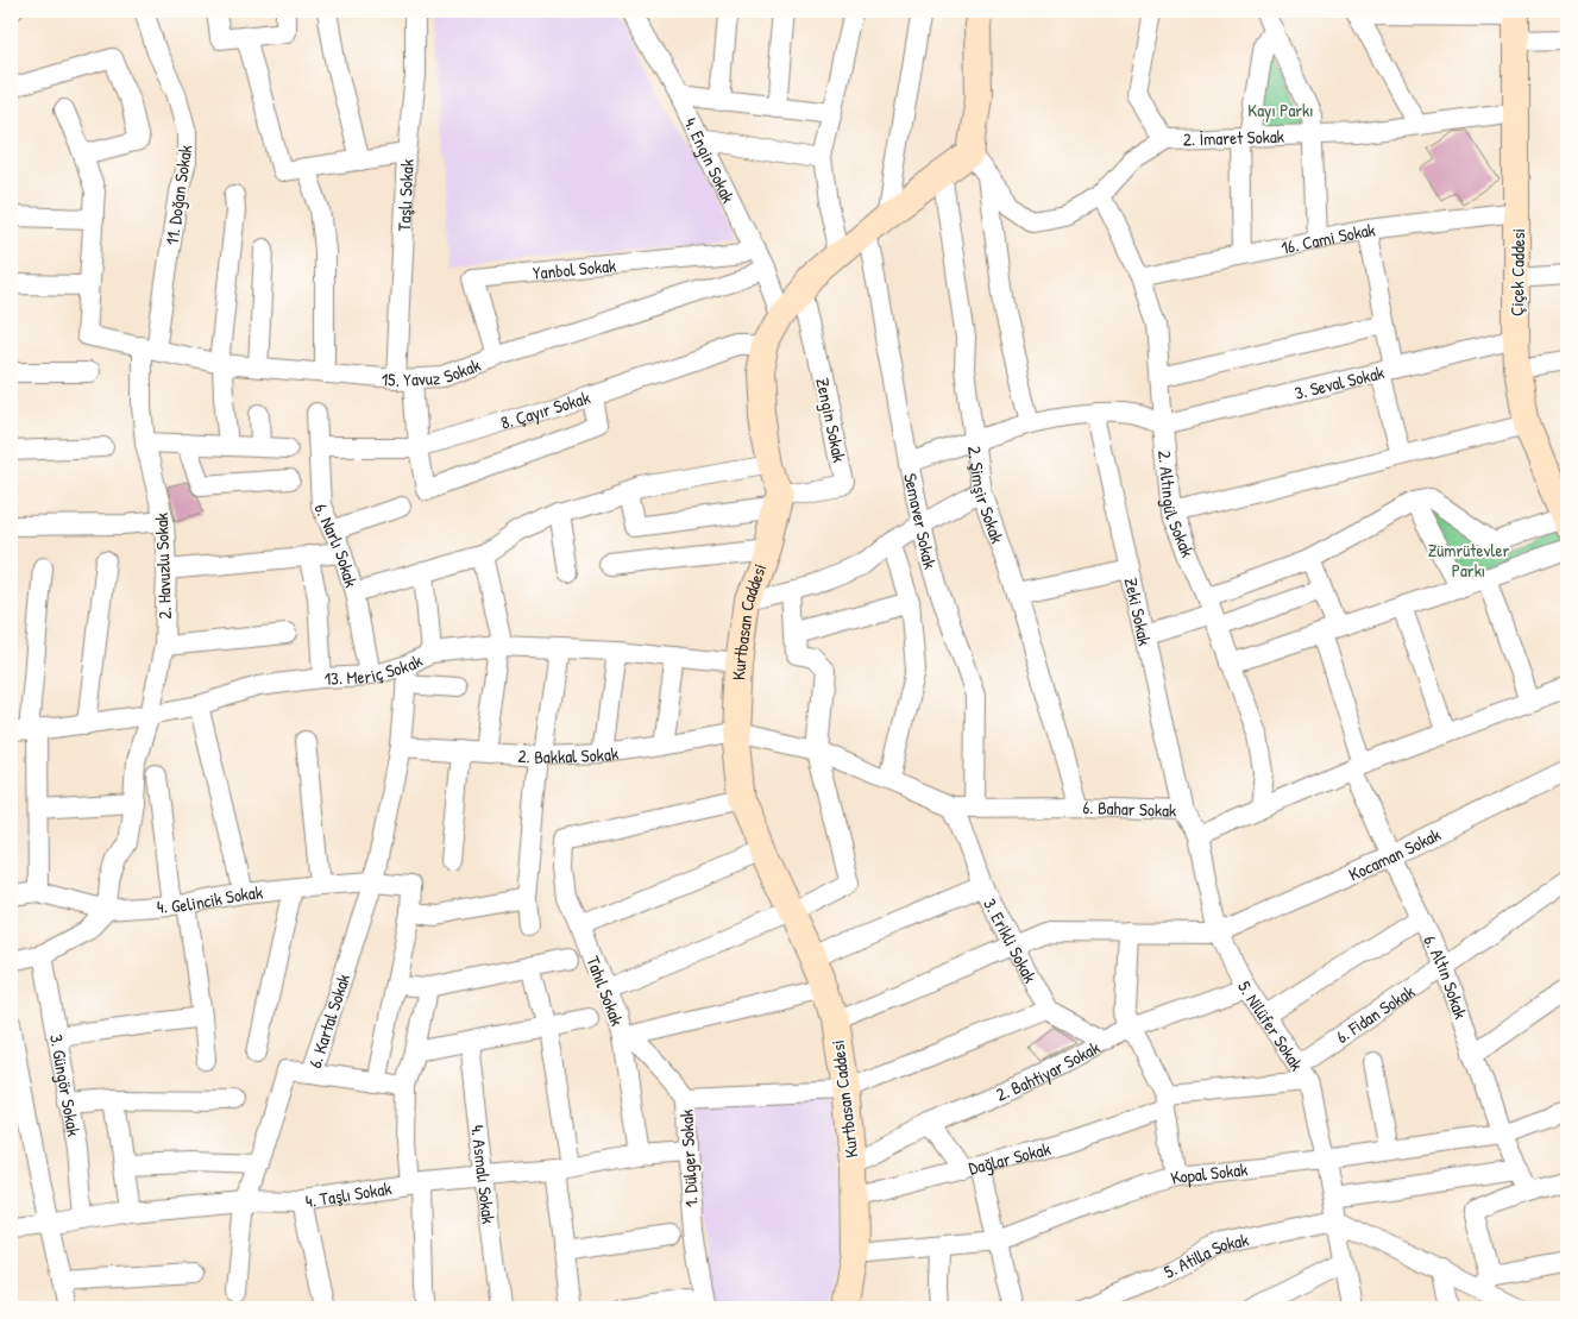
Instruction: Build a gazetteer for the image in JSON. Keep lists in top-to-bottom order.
{
  "streets": {
    "main road": ["Çiçek Caddesi", "Kurtbasan Caddesi"],
    "street": [
      "2. İmaret Sokak",
      "4. Engin Sokak",
      "11. Doğan Sokak",
      "Taşlı Sokak",
      "16. Cami Sokak",
      "Yanbol Sokak",
      "15. Yavuz Sokak",
      "3. Seval Sokak",
      "8. Çayır Sokak",
      "Zengin Sokak",
      "2. Şimşir Sokak",
      "2. Altıngül Sokak",
      "Semaver Sokak",
      "6. Narlı Sokak",
      "2. Havuzlu Sokak",
      "Zeki Sokak",
      "13. Meriç Sokak",
      "2. Bakkal Sokak",
      "6. Bahar Sokak",
      "Kocaman Sokak",
      "4. Gelincik Sokak",
      "3. Erikli Sokak",
      "6. Altın Sokak",
      "Tahıl Sokak",
      "6. Fidan Sokak",
      "6. Kartal Sokak",
      "5. Nilüfer Sokak",
      "2. Bahtiyar Sokak",
      "3. Güngör Sokak",
      "1. Dülger Sokak",
      "Dağlar Sokak",
      "Kopal Sokak",
      "4. Asmalı Sokak",
      "4. Taşlı Sokak",
      "5. Atilla Sokak"
    ]
  },
  "crossings": [
    ["2. İmaret Sokak", "Çiçek Caddesi"],
    ["2. İmaret Sokak", "2. Altıngül Sokak"],
    ["4. Engin Sokak", "Yanbol Sokak"],
    ["4. Engin Sokak", "15. Yavuz Sokak"],
    ["11. Doğan Sokak", "15. Yavuz Sokak"],
    ["11. Doğan Sokak", "2. Havuzlu Sokak"],
    ["Taşlı Sokak", "15. Yavuz Sokak"],
    ["Taşlı Sokak", "8. Çayır Sokak"],
    ["16. Cami Sokak", "Çiçek Caddesi"],
    ["16. Cami Sokak", "2. Altıngül Sokak"],
    ["Yanbol Sokak", "15. Yavuz Sokak"],
    ["Çiçek Caddesi", "3. Seval Sokak"],
    ["15. Yavuz Sokak", "2. Havuzlu Sokak"],
    ["3. Seval Sokak", "2. Altıngül Sokak"],
    ["8. Çayır Sokak", "6. Narlı Sokak"],
    ["Zengin Sokak", "Kurtbasan Caddesi"],
    ["2. Şimşir Sokak", "6. Bahar Sokak"],
    ["2. Altıngül Sokak", "6. Bahar Sokak"],
    ["Semaver Sokak", "6. Bahar Sokak"],
    ["6. Narlı Sokak", "13. Meriç Sokak"],
    ["2. Havuzlu Sokak", "13. Meriç Sokak"],
    ["2. Havuzlu Sokak", "4. Gelincik Sokak"],
    ["Zeki Sokak", "6. Bahar Sokak"],
    ["Kurtbasan Caddesi", "13. Meriç Sokak"],
    ["Kurtbasan Caddesi", "2. Bakkal Sokak"],
    ["Kurtbasan Caddesi", "6. Bahar Sokak"],
    ["Kurtbasan Caddesi", "Tahıl Sokak"],
    ["Kurtbasan Caddesi", "2. Bahtiyar Sokak"],
    ["Kurtbasan Caddesi", "1. Dülger Sokak"],
    ["Kurtbasan Caddesi", "Dağlar Sokak"],
    ["Kurtbasan Caddesi", "Kopal Sokak"],
    ["13. Meriç Sokak", "6. Kartal Sokak"],
    ["2. Bakkal Sokak", "6. Bahar Sokak"],
    ["2. Bakkal Sokak", "6. Kartal Sokak"],
    ["6. Bahar Sokak", "3. Erikli Sokak"],
    ["6. Bahar Sokak", "6. Altın Sokak"],
    ["6. Bahar Sokak", "5. Nilüfer Sokak"],
    ["Kocaman Sokak", "6. Altın Sokak"],
    ["Kocaman Sokak", "5. Nilüfer Sokak"],
    ["4. Gelincik Sokak", "6. Kartal Sokak"],
    ["3. Erikli Sokak", "1. Dülger Sokak"],
    ["6. Altın Sokak", "6. Fidan Sokak"],
    ["6. Altın Sokak", "Kopal Sokak"],
    ["Tahıl Sokak", "4. Taşlı Sokak"],
    ["6. Fidan Sokak", "5. Nilüfer Sokak"],
    ["6. Kartal Sokak", "4. Taşlı Sokak"],
    ["5. Nilüfer Sokak", "2. Bahtiyar Sokak"],
    ["5. Nilüfer Sokak", "Dağlar Sokak"],
    ["5. Nilüfer Sokak", "Kopal Sokak"],
    ["5. Nilüfer Sokak", "5. Atilla Sokak"],
    ["3. Güngör Sokak", "4. Taşlı Sokak"],
    ["1. Dülger Sokak", "4. Taşlı Sokak"],
    ["4. Asmalı Sokak", "4. Taşlı Sokak"]
  ],
  "parks": ["Kayı Parkı", "Zümrütevler Parkı"]
}
